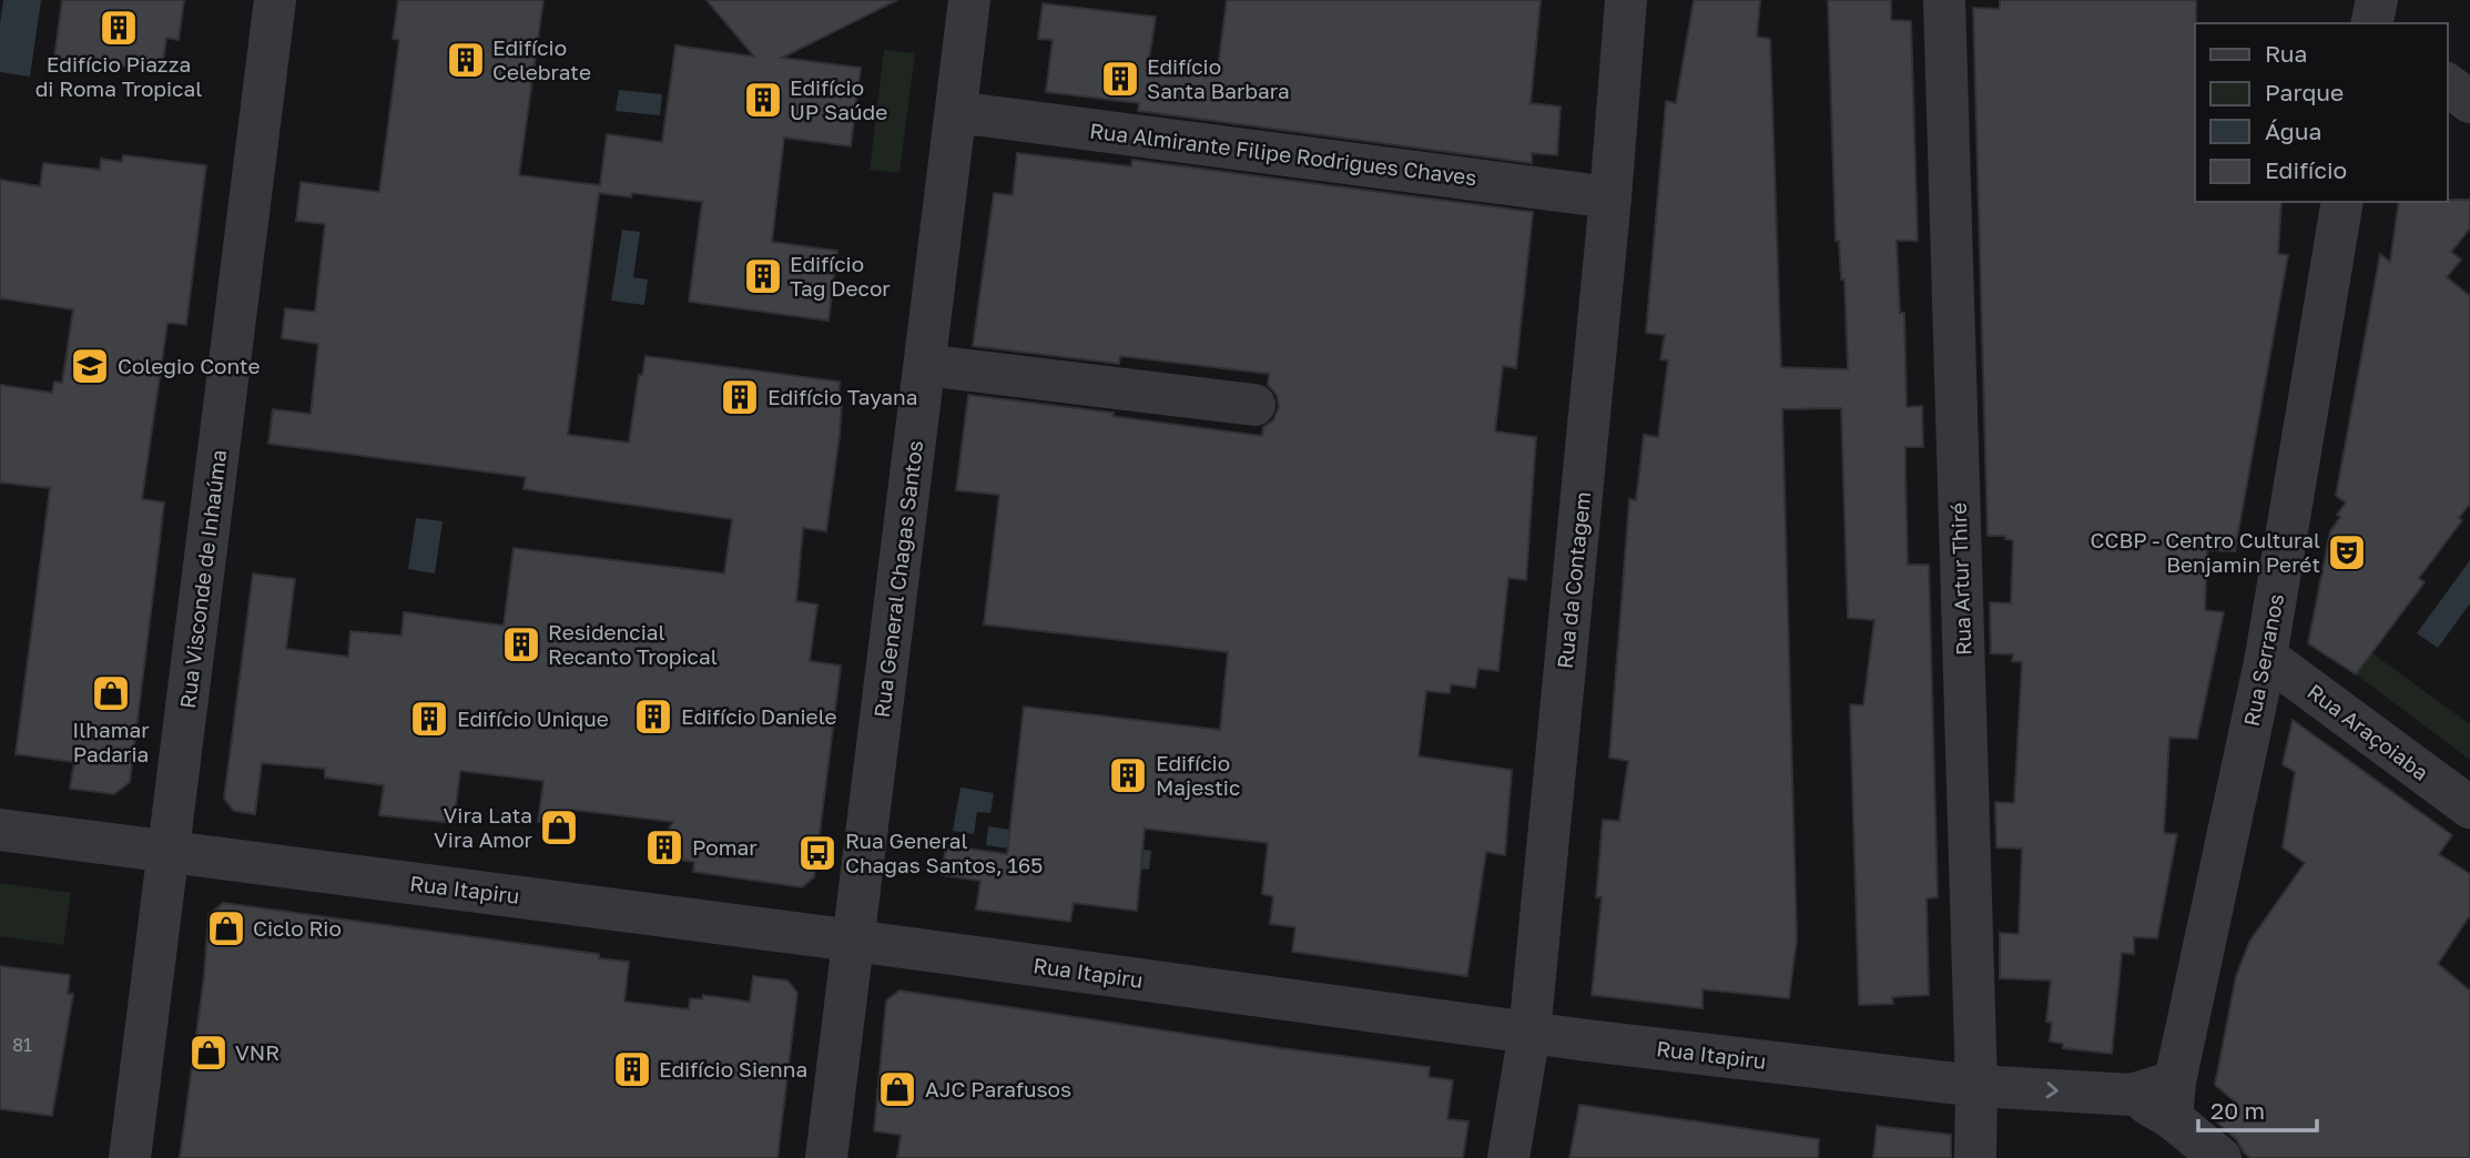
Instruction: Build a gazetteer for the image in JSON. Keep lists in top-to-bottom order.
{
  "streets": {
    "street": [
      "Rua Almirante Filipe Rodrigues Chaves",
      "Rua Visconde de Inhaúma",
      "Rua General Chagas Santos",
      "Rua Artur Thiré",
      "Rua da Contagem",
      "Rua Serranos",
      "Rua Araçoiaba",
      "Rua Itapiru"
    ]
  },
  "crossings": [
    ["Rua Almirante Filipe Rodrigues Chaves", "Rua General Chagas Santos"],
    ["Rua Almirante Filipe Rodrigues Chaves", "Rua da Contagem"],
    ["Rua Visconde de Inhaúma", "Rua Itapiru"],
    ["Rua General Chagas Santos", "Rua Itapiru"],
    ["Rua Artur Thiré", "Rua Itapiru"],
    ["Rua da Contagem", "Rua Itapiru"],
    ["Rua Serranos", "Rua Araçoiaba"],
    ["Rua Serranos", "Rua Itapiru"]
  ],
  "places": {
    "building": [
      "Edifício Piazza di Roma Tropical",
      "Edifício Celebrate",
      "Edifício Santa Barbara",
      "Edifício UP Saúde",
      "Edifício Tag Decor",
      "Edifício Tayana",
      "Residencial Recanto Tropical",
      "Edifício Daniele",
      "Edifício Unique",
      "Edifício Majestic",
      "Pomar",
      "Edifício Sienna"
    ],
    "school or university": ["Colegio Conte"],
    "theatre": ["CCBP - Centro Cultural Benjamin Perét"],
    "shop": [
      "Ilhamar Padaria",
      "Vira Lata Vira Amor",
      "Ciclo Rio",
      "VNR",
      "AJC Parafusos"
    ],
    "bus stop": ["Rua General Chagas Santos, 165"]
  },
  "house_numbers": ["81"],
  "legend": [
    "Rua",
    "Parque",
    "Água",
    "Edifício"
  ],
  "scale_bar": "20 m"
}
